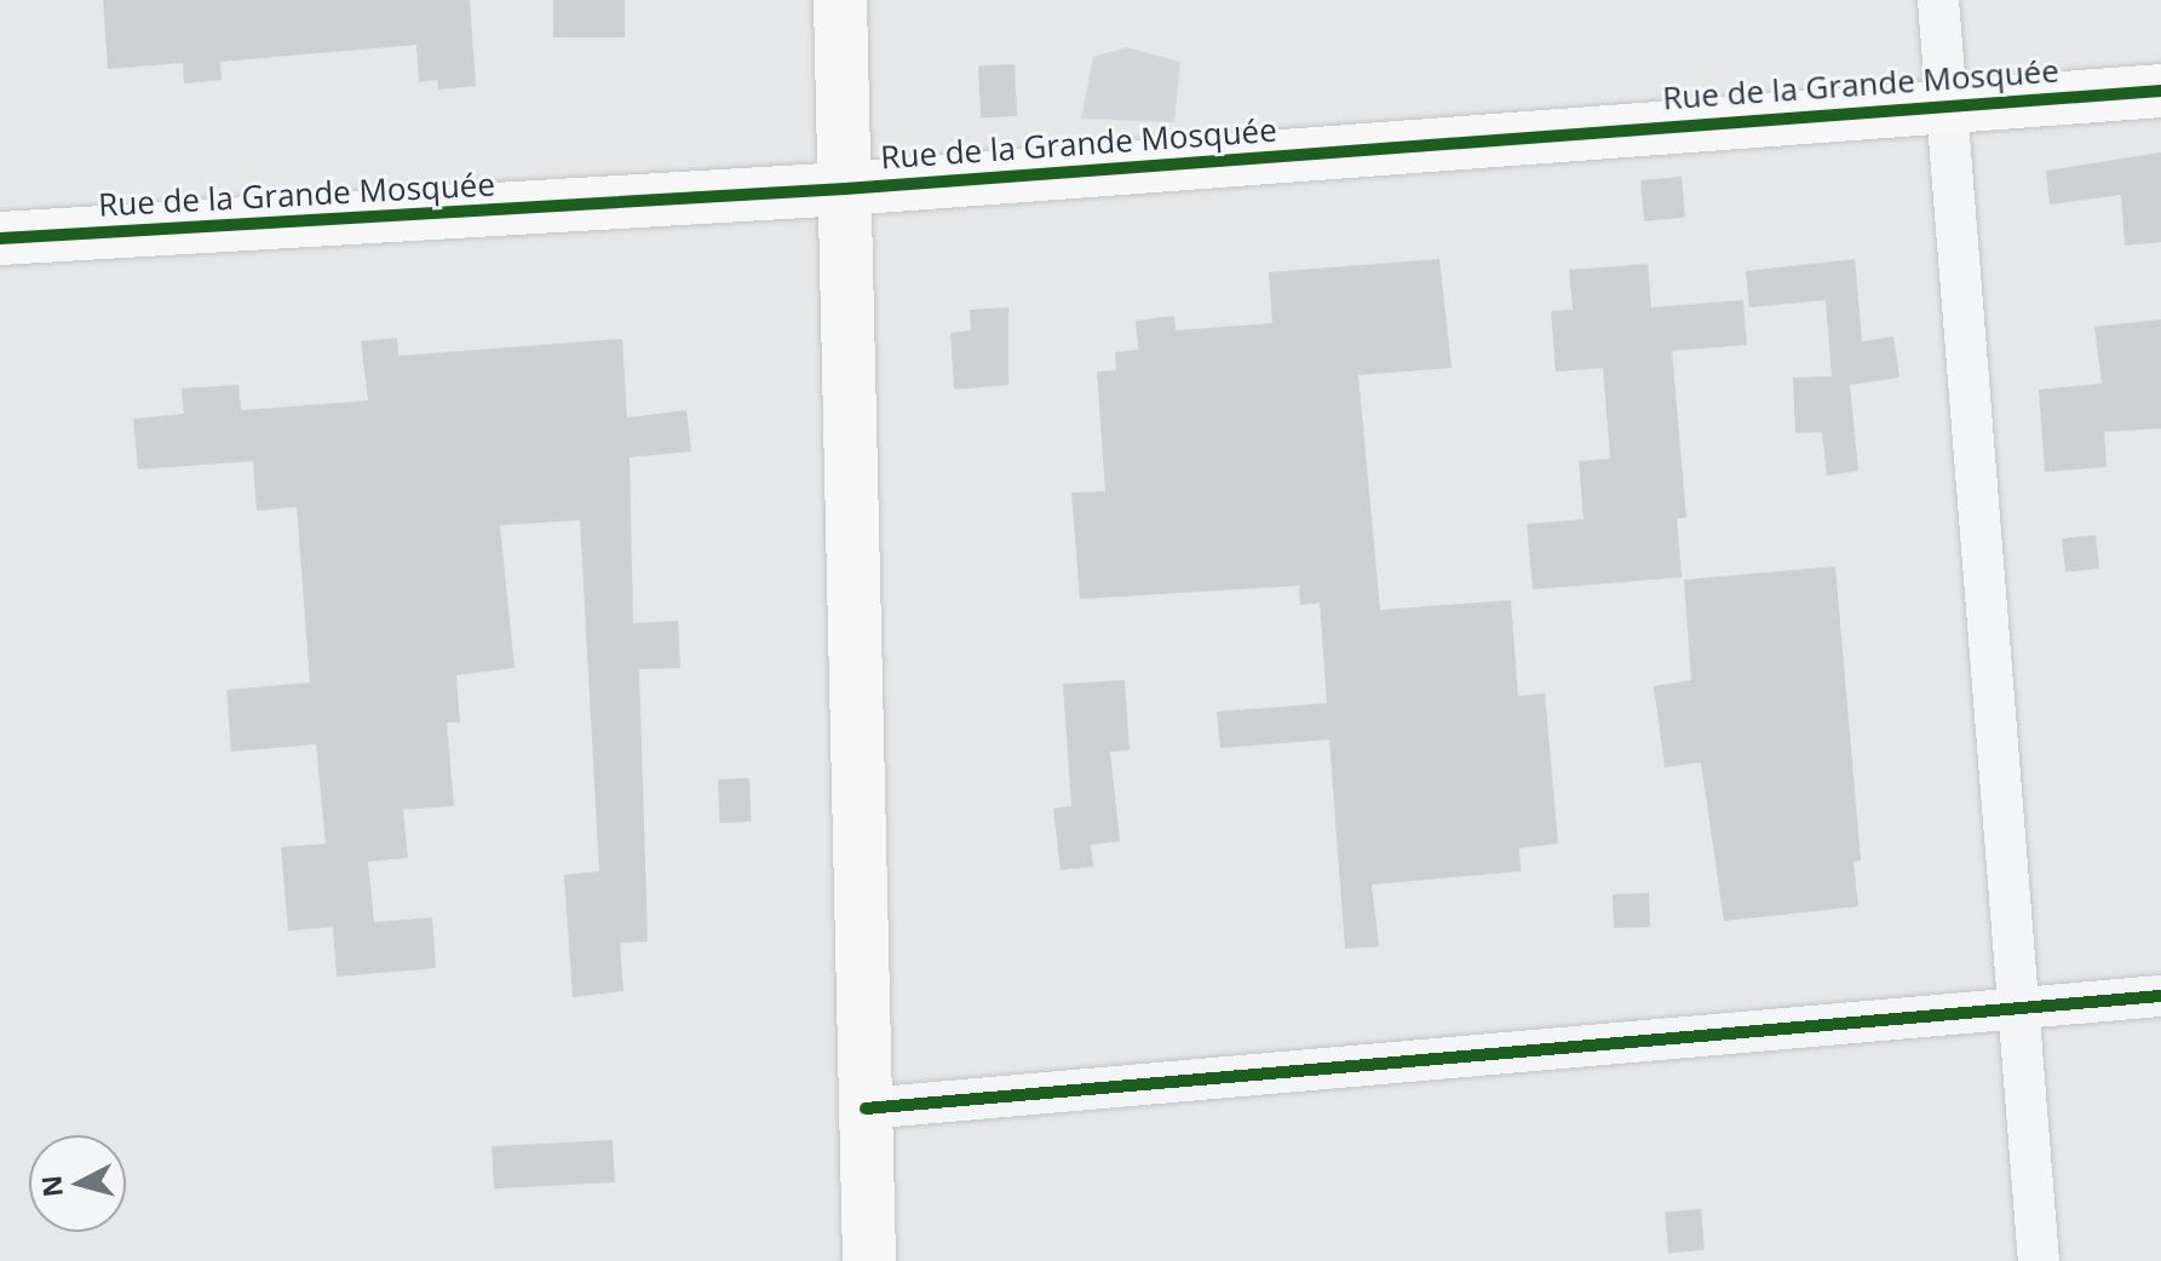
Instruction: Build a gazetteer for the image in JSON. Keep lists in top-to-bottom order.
{
  "streets": {
    "street": ["Rue de la Grande Mosquée"]
  },
  "north": "left"
}
